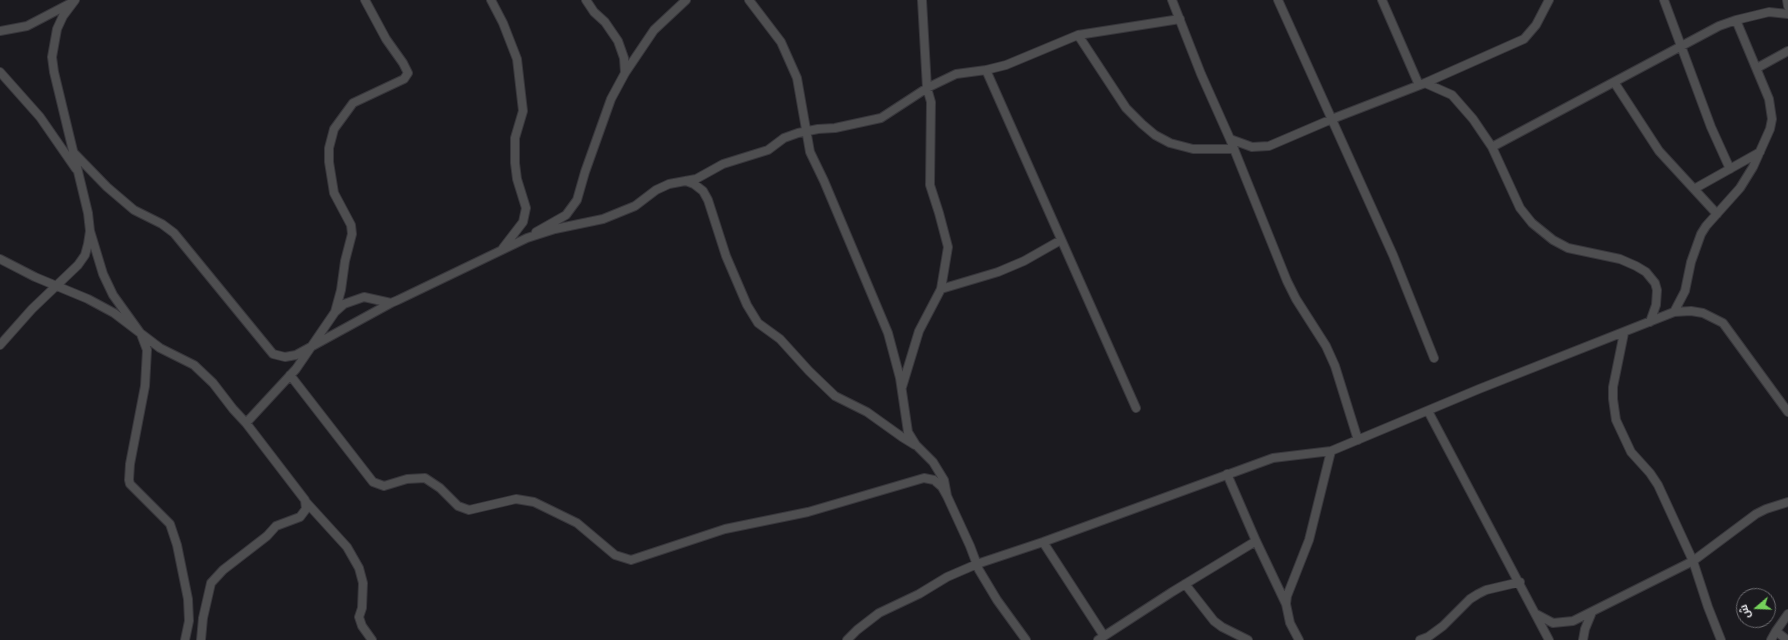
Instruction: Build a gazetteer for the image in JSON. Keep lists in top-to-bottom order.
{
  "north": "left"
}
